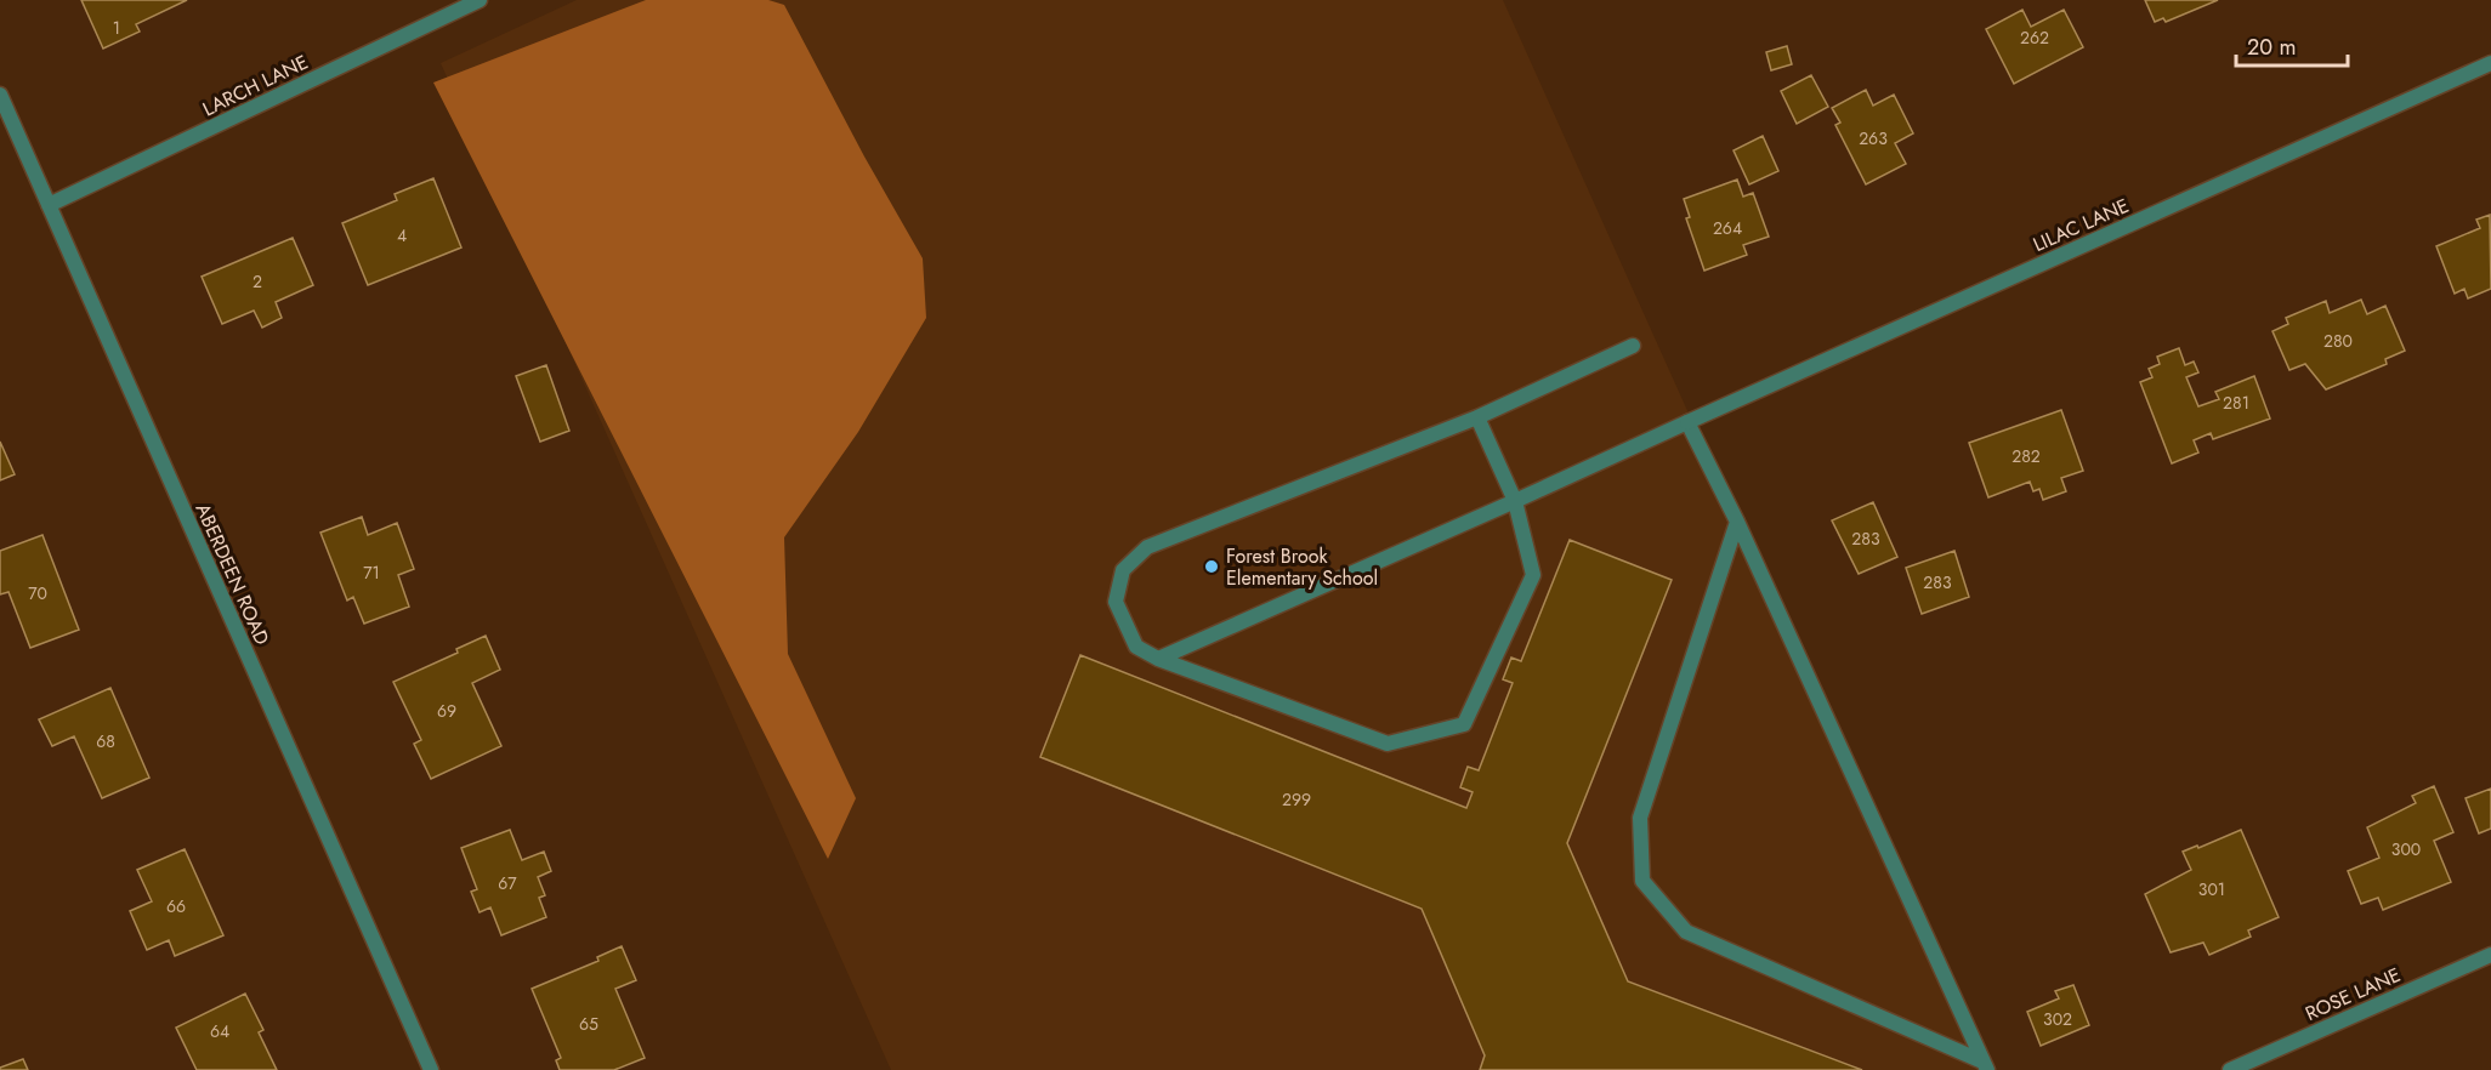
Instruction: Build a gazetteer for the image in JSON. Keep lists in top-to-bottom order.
{
  "streets": {
    "street": [
      "LARCH LANE",
      "LILAC LANE",
      "ABERDEEN ROAD",
      "ROSE LANE"
    ]
  },
  "crossings": [
    ["LARCH LANE", "ABERDEEN ROAD"]
  ],
  "places": ["Forest Brook Elementary School"],
  "house_numbers": [
    "1",
    "262",
    "263",
    "264",
    "4",
    "2",
    "280",
    "281",
    "282",
    "283",
    "71",
    "283",
    "70",
    "69",
    "68",
    "299",
    "300",
    "67",
    "301",
    "66",
    "302",
    "65",
    "64"
  ],
  "scale_bar": "20 m"
}
